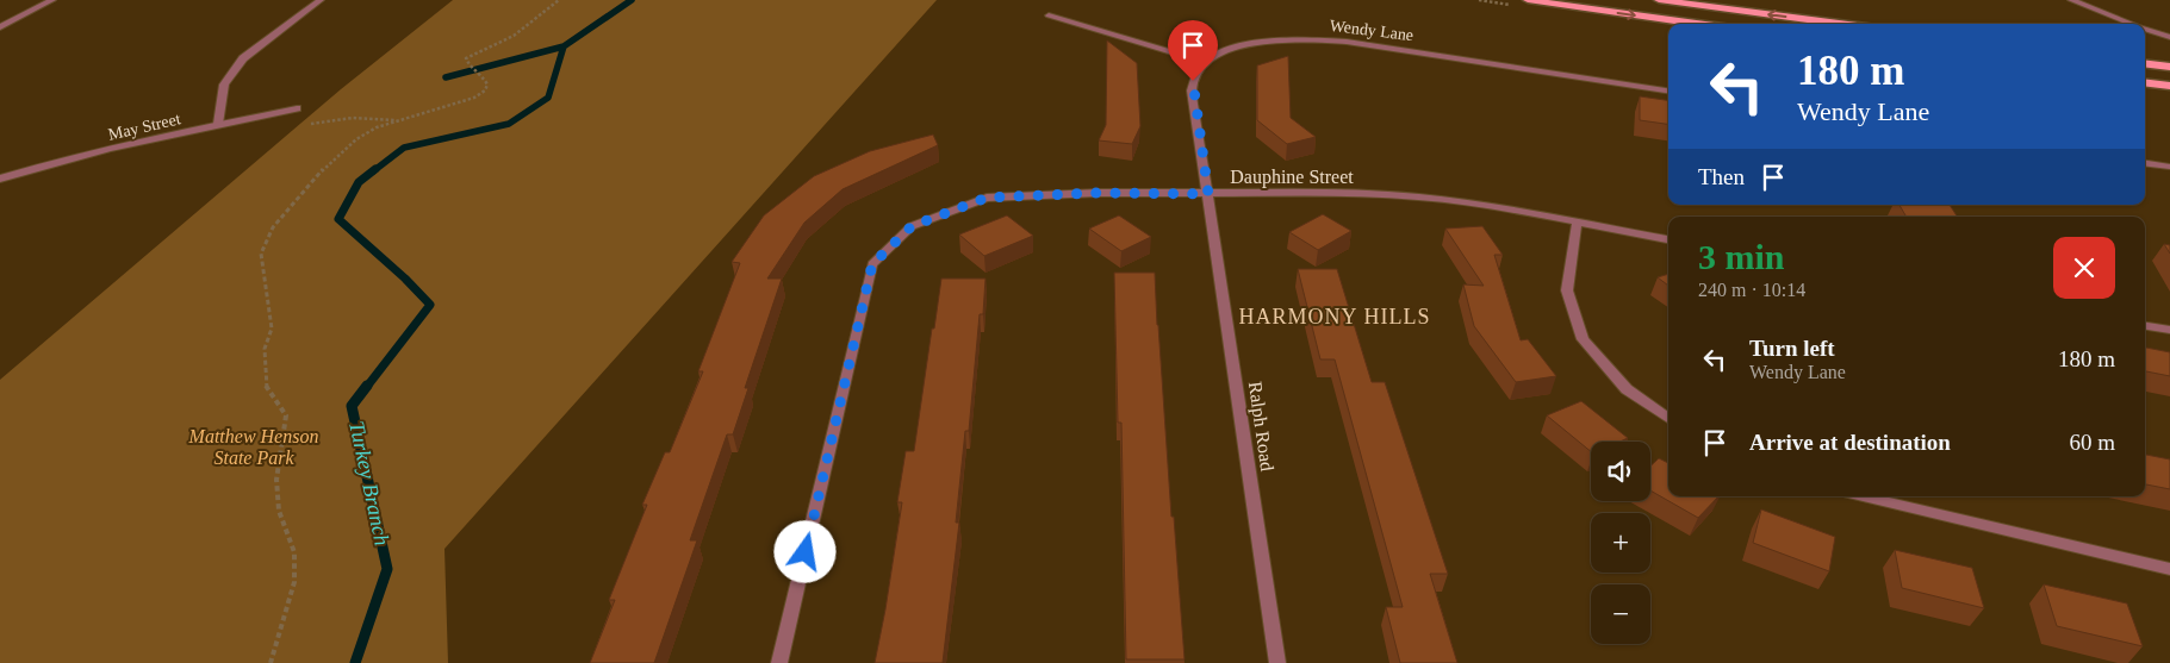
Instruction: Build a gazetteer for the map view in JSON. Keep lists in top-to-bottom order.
{
  "streets": {
    "street": [
      "Wendy Lane",
      "May Street",
      "Dauphine Street",
      "Ralph Road"
    ]
  },
  "crossings": [
    ["Dauphine Street", "Ralph Road"]
  ],
  "districts": ["HARMONY HILLS"],
  "water": ["Turkey Branch"],
  "parks": ["Matthew Henson State Park"],
  "page": {
    "turn": ["180 m", "Wendy Lane"],
    "then": "Then",
    "heading": ["3 min", "240 m · 10:14"],
    "list": [
      {
        "name": "Turn left",
        "note": "Wendy Lane",
        "value": "180 m"
      },
      {
        "name": "Arrive at destination",
        "value": "60 m"
      }
    ],
    "map_buttons": ["+", "−"]
  }
}
